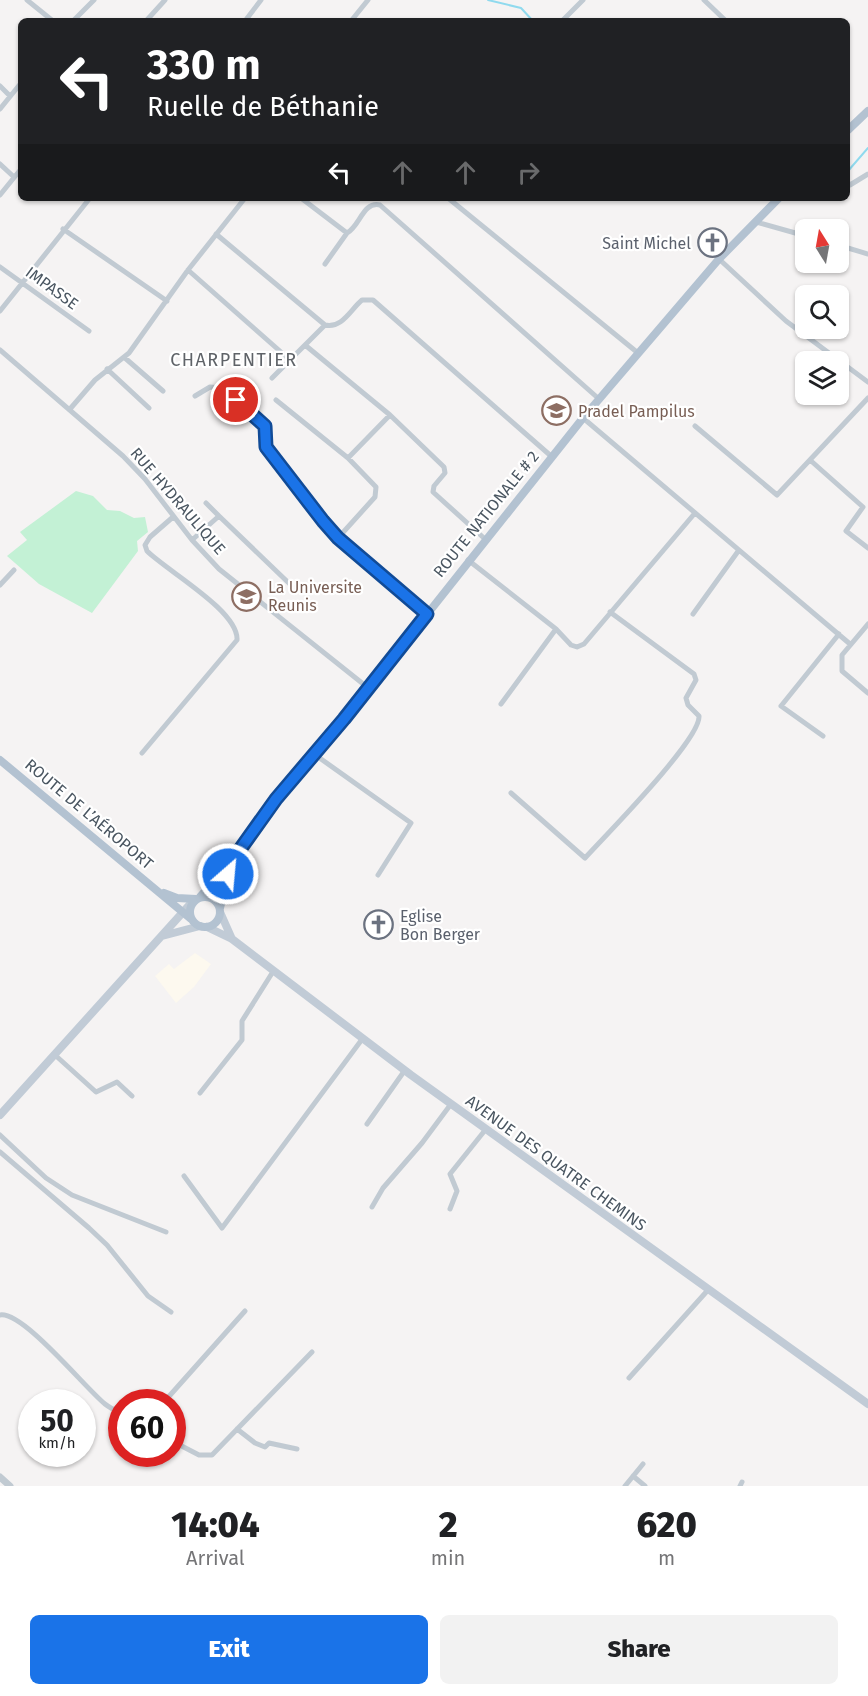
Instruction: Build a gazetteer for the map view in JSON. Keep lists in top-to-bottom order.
{
  "streets": {
    "main road": ["ROUTE NATIONALE # 2", "ROUTE DE L’AÉROPORT", "AVENUE DES QUATRE CHEMINS"],
    "street": ["IMPASSE", "RUE HYDRAULIQUE"]
  },
  "crossings": [
    ["RUE HYDRAULIQUE", "ROUTE NATIONALE # 2"],
    ["ROUTE NATIONALE # 2", "ROUTE DE L’AÉROPORT"],
    ["ROUTE NATIONALE # 2", "AVENUE DES QUATRE CHEMINS"],
    ["ROUTE DE L’AÉROPORT", "AVENUE DES QUATRE CHEMINS"]
  ],
  "districts": ["CHARPENTIER"],
  "places": {
    "church": ["Saint Michel", "Eglise Bon Berger"],
    "school or university": ["Pradel Pampilus", "La Universite Reunis"]
  },
  "north": "top",
  "page": {
    "turn": ["330 m", "Ruelle de Béthanie"],
    "speed": "50 km/h",
    "limit": "60",
    "eta": [
      "14:04",
      "Arrival",
      "2",
      "min",
      "620",
      "m"
    ],
    "buttons": ["Exit", "Share"]
  }
}
